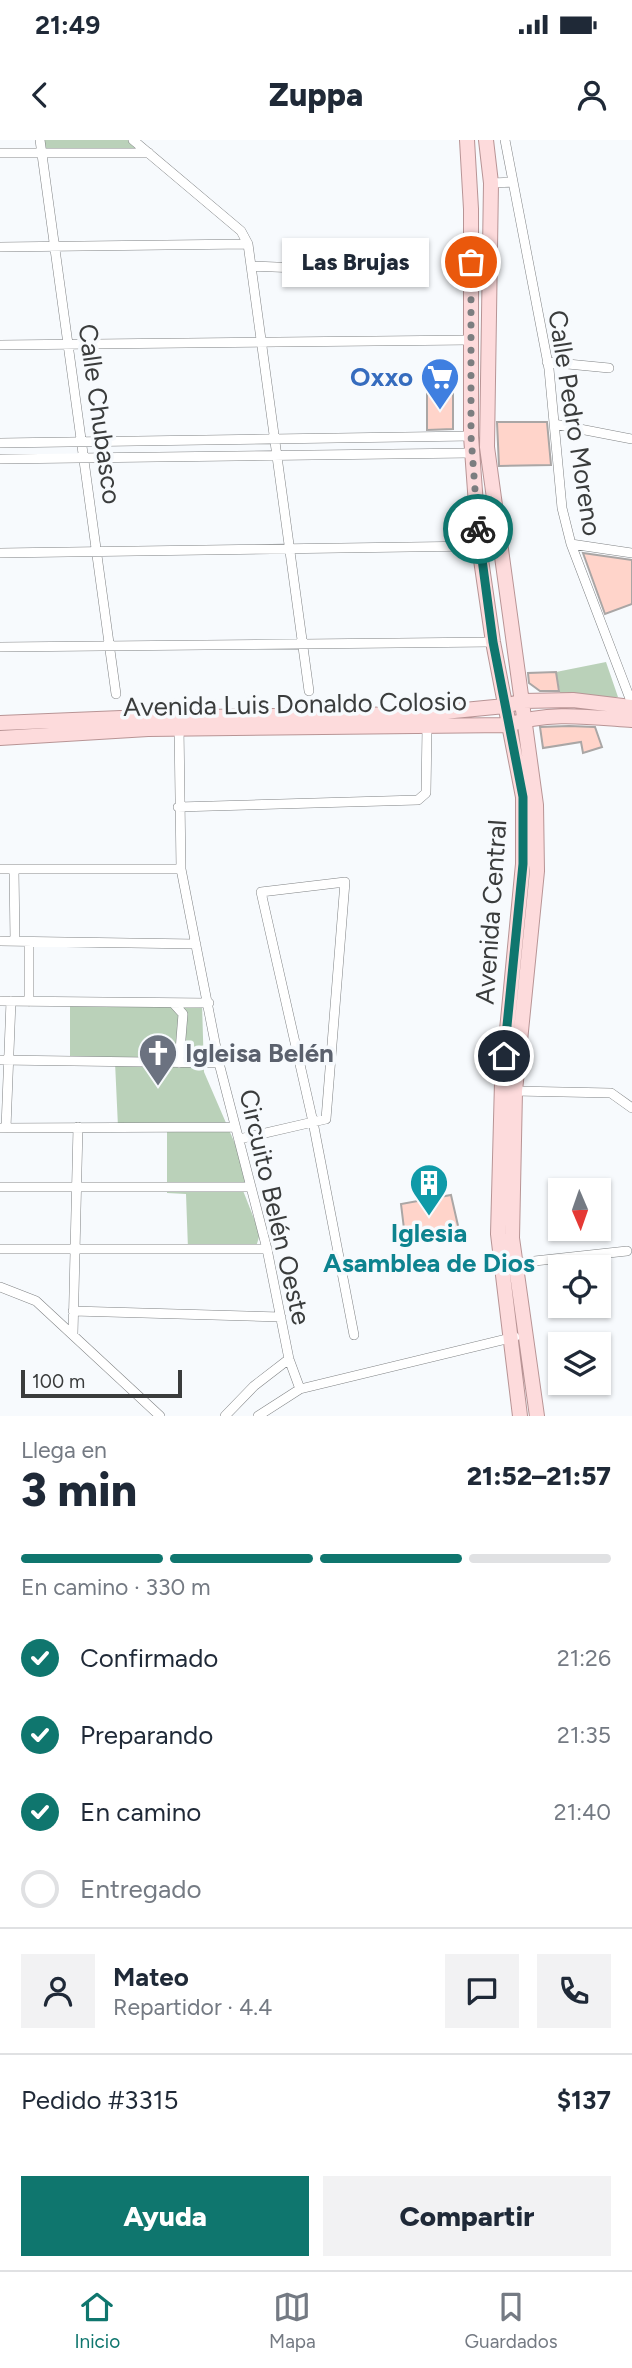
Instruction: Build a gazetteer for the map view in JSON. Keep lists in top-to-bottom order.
{
  "streets": {
    "main road": ["Avenida Luis Donaldo Colosio", "Avenida Central"],
    "street": ["Calle Chubasco", "Calle Pedro Moreno", "Circuito Belén Oeste"]
  },
  "crossings": [
    ["Avenida Luis Donaldo Colosio", "Avenida Central"],
    ["Avenida Luis Donaldo Colosio", "Circuito Belén Oeste"]
  ],
  "places": {
    "other": ["Las Brujas"],
    "supermarket": ["Oxxo"],
    "church": ["Igleisa Belén"],
    "building": ["Iglesia Asamblea de Dios"]
  },
  "scale_bar": "100 m",
  "north": "bottom",
  "page": {
    "status": "21:49",
    "header": "Zuppa",
    "bubble": "Las Brujas",
    "scale": "100 m",
    "heading": ["3 min", "Llega en", "21:52–21:57"],
    "panel": [
      "Mateo",
      "Repartidor · 4.4",
      "Pedido #3315",
      "$137"
    ],
    "bar": "En camino · 330 m",
    "list": [
      ["Confirmado", "21:26"],
      ["Preparando", "21:35"],
      ["En camino", "21:40"],
      "Entregado"
    ],
    "buttons": ["Ayuda", "Compartir"],
    "tabs": ["Inicio", "Mapa", "Guardados"]
  }
}
